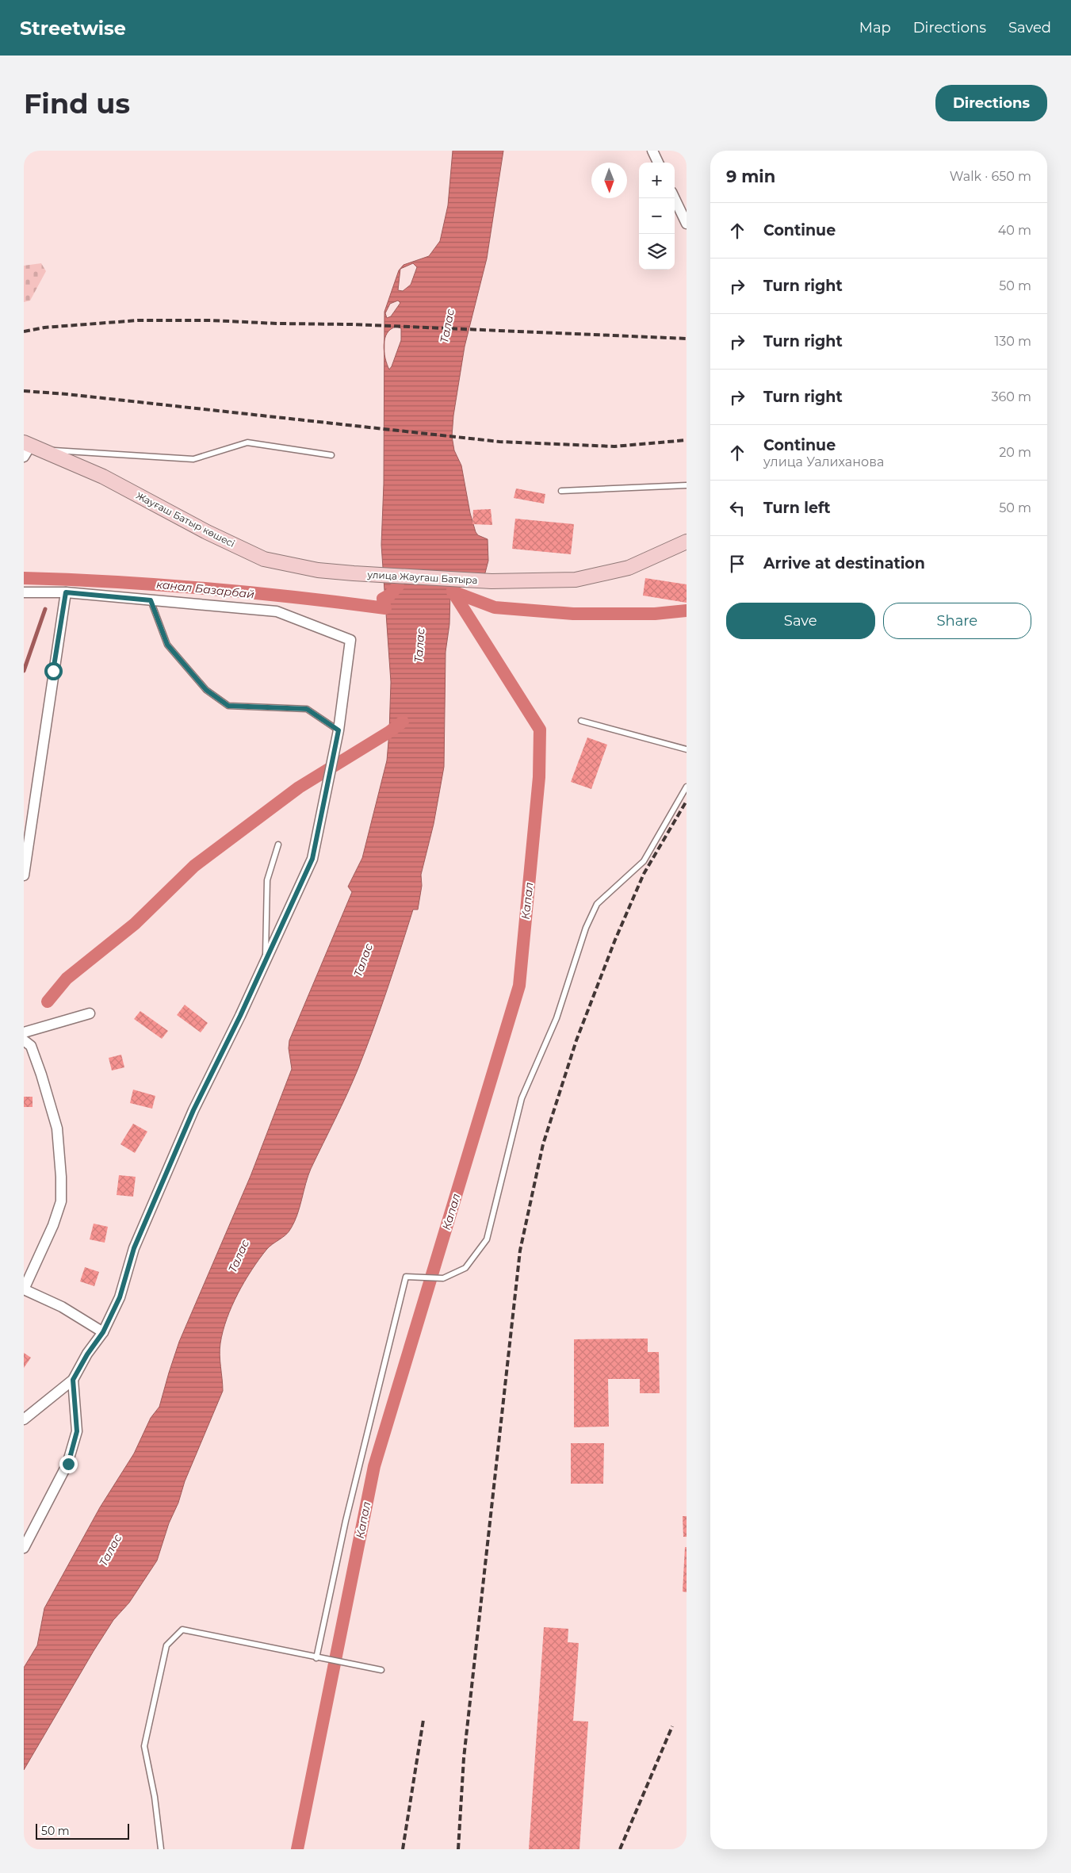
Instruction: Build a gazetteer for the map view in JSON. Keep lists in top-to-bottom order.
{
  "streets": {
    "main road": ["Жауғаш Батыр көшесі", "улица Жаугаш Батыра"]
  },
  "crossings": [
    ["Жауғаш Батыр көшесі", "улица Жаугаш Батыра"]
  ],
  "water": ["Талас", "канал Базарбай", "Капал"],
  "scale_bar": "50 m",
  "north": "bottom",
  "page": {
    "header": "Streetwise",
    "nav": ["Map", "Directions", "Saved"],
    "buttons": [
      "Directions",
      ["Save", "Share"]
    ],
    "title": "Find us",
    "heading": ["9 min", "Walk · 650 m"],
    "map_buttons": ["+", "−"],
    "list": [
      ["Continue", "40 m"],
      ["Turn right", "50 m"],
      ["Turn right", "130 m"],
      ["Turn right", "360 m"],
      ["Continue", "улица Уалиханова", "20 m"],
      ["Turn left", "50 m"],
      "Arrive at destination"
    ],
    "scale": "50 m"
  }
}
